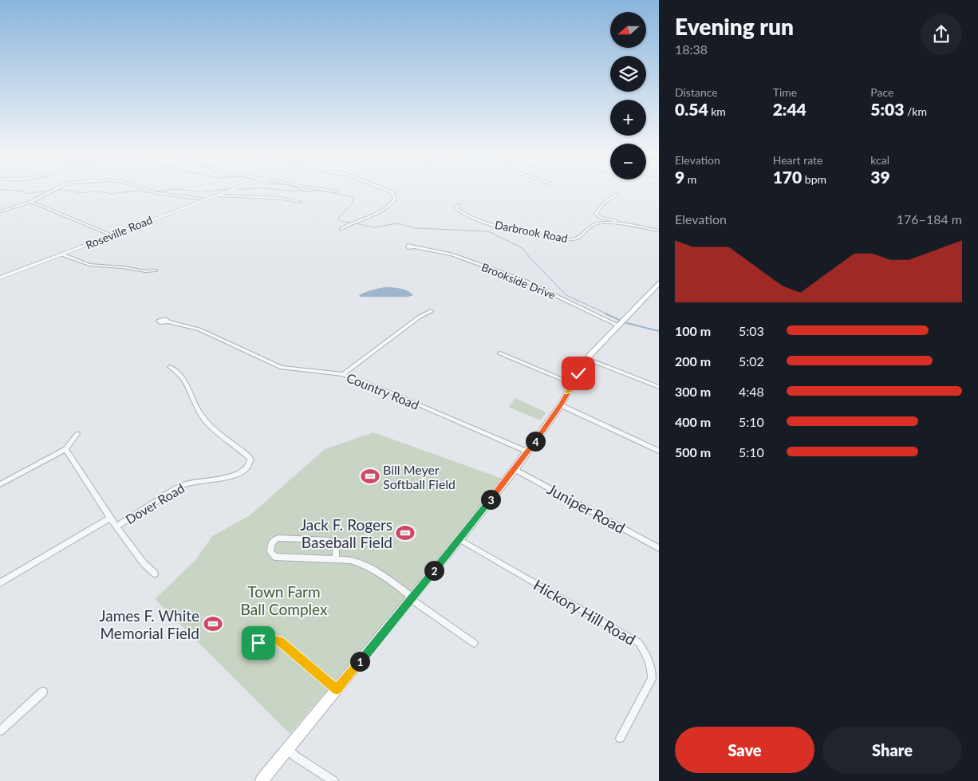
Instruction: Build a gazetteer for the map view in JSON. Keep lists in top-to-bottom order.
{
  "streets": {
    "street": [
      "Darbrook Road",
      "Roseville Road",
      "Brookside Drive",
      "Country Road",
      "Dover Road",
      "Juniper Road",
      "Hickory Hill Road"
    ]
  },
  "parks": ["Town Farm Ball Complex"],
  "places": {
    "sports": ["Bill Meyer Softball Field", "Jack F. Rogers Baseball Field", "James F. White Memorial Field"]
  },
  "north": "left",
  "page": {
    "heading": ["Evening run", "18:38"],
    "map_buttons": ["+", "−"],
    "stats": [
      ["Distance", "0.54 km"],
      ["Time", "2:44"],
      ["Pace", "5:03 /km"],
      ["Elevation", "9 m"],
      ["Heart rate", "170 bpm"],
      ["kcal", "39"]
    ],
    "chart": ["Elevation", "176–184 m"],
    "list": [
      {
        "name": "100 m",
        "note": "5:03"
      },
      {
        "name": "200 m",
        "note": "5:02"
      },
      {
        "name": "300 m",
        "note": "4:48"
      },
      {
        "name": "400 m",
        "note": "5:10"
      },
      {
        "name": "500 m",
        "note": "5:10"
      }
    ],
    "pins": [
      "4",
      "3",
      "2",
      "1"
    ],
    "buttons": ["Save", "Share"]
  }
}
